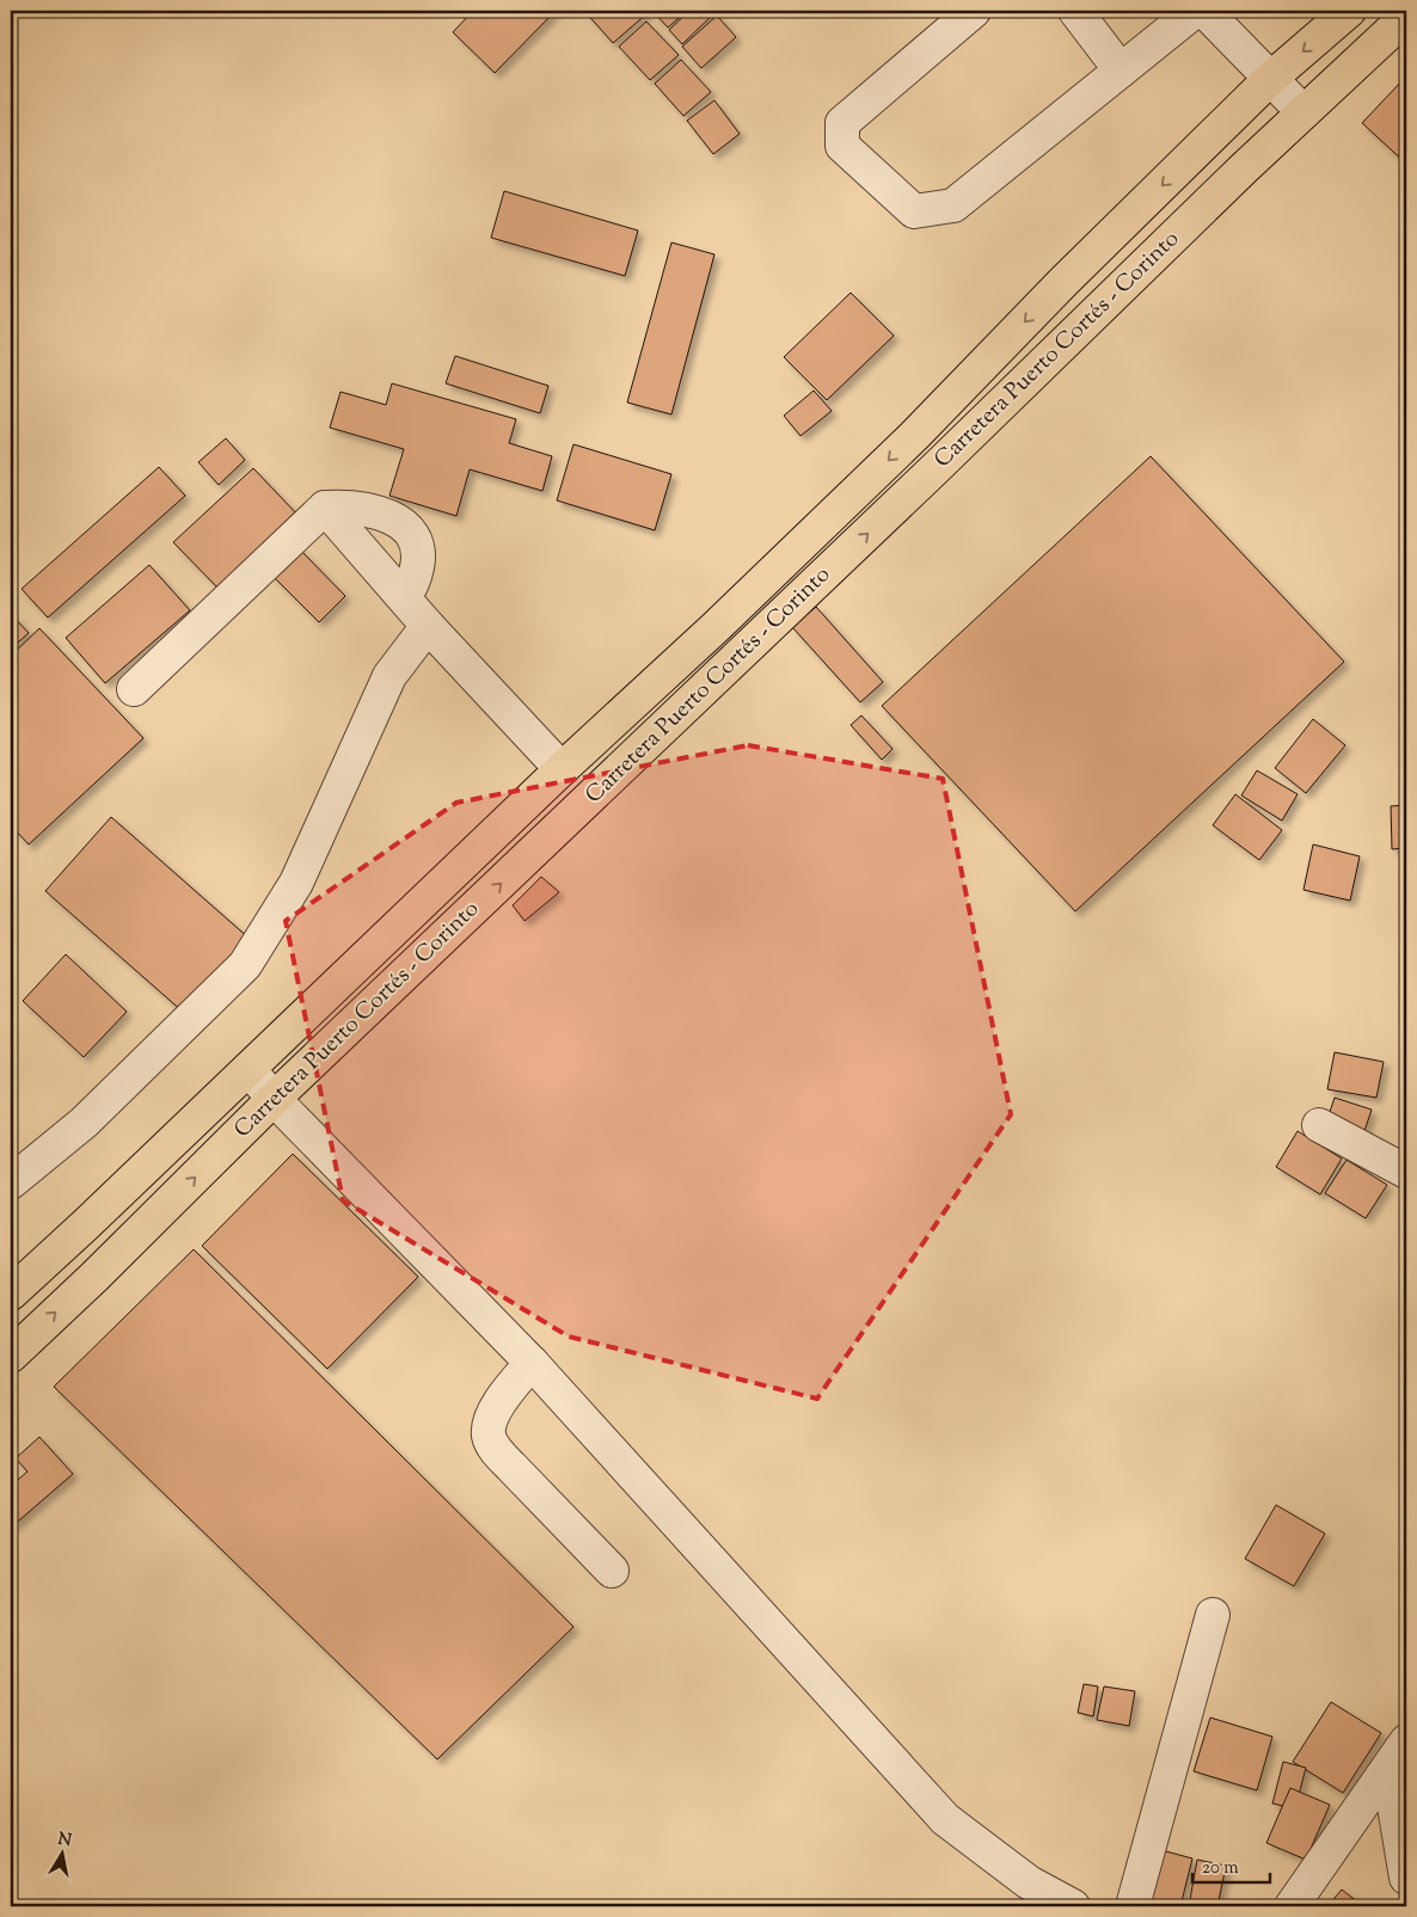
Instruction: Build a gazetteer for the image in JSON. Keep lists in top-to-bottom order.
{
  "streets": {
    "highway": ["Carretera Puerto Cortés - Corinto"]
  },
  "scale_bar": "20 m",
  "north": "top"
}
